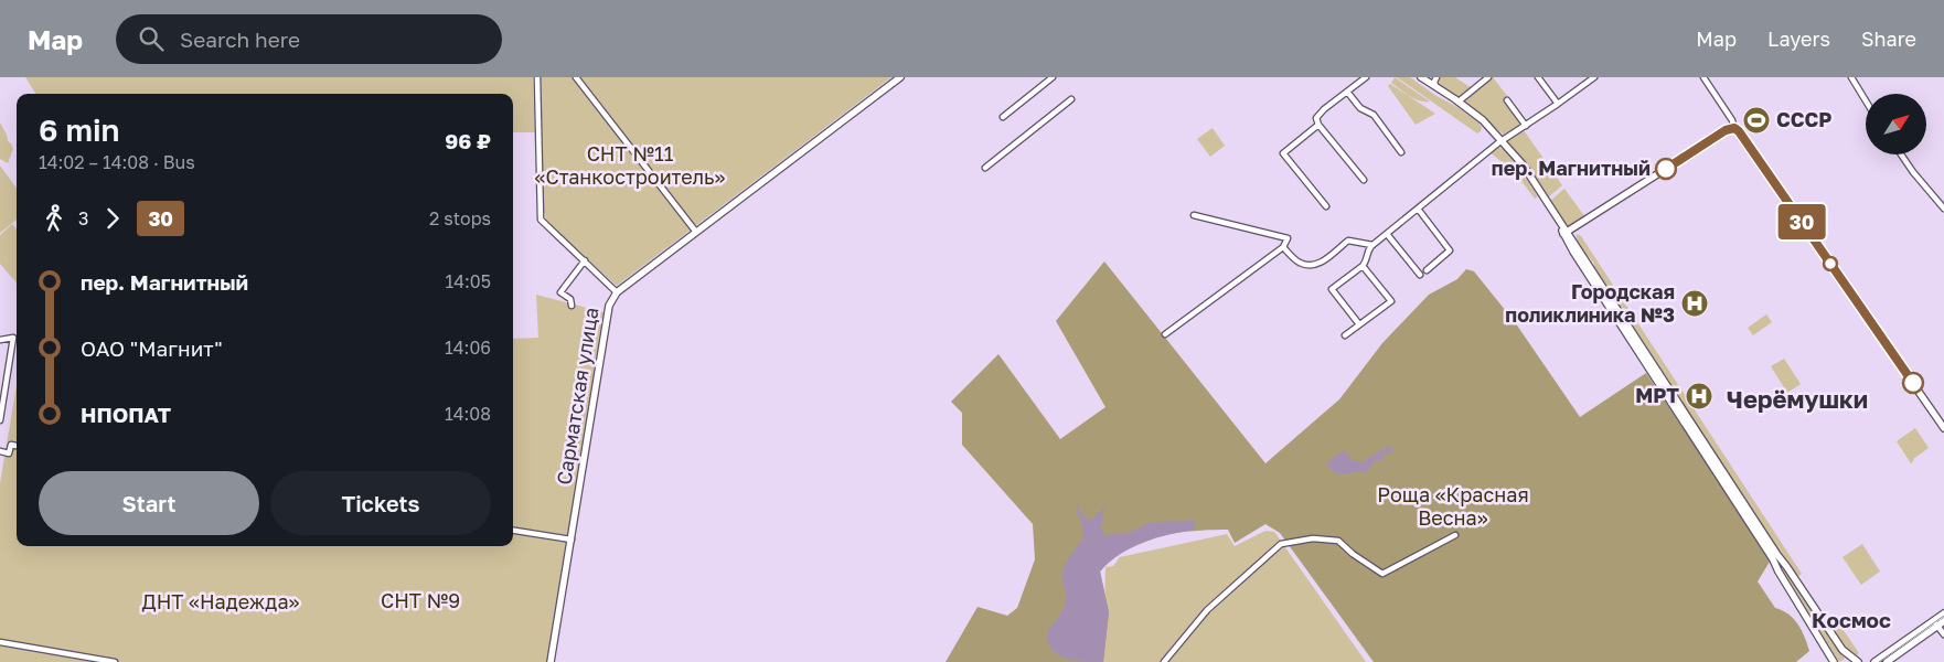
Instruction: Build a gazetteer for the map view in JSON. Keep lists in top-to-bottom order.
{
  "streets": {
    "main road": ["Сарматская улица"]
  },
  "districts": ["Черёмушки", "Космос"],
  "parks": [
    "СНТ №11 «Станкостроитель»",
    "Роща «Красная Весна»",
    "СНТ №9",
    "ДНТ «Надежда»"
  ],
  "places": {
    "sports": ["СССР"],
    "other": ["пер. Магнитный"],
    "hospital": ["Городская поликлиника №3", "МРТ"]
  },
  "lines": ["bus line 30"],
  "north": "top right",
  "page": {
    "header": "Map",
    "search": "Search here",
    "nav": ["Map", "Layers", "Share"],
    "on_map": "30",
    "heading": ["6 min", "14:02 – 14:08 · Bus", "96 ₽"],
    "legs": ["3", "30", "2 stops"],
    "list": [
      {
        "name": "пер. Магнитный",
        "value": "14:05"
      },
      {
        "name": "ОАО \"Магнит\"",
        "value": "14:06"
      },
      {
        "name": "НПОПАТ",
        "value": "14:08"
      }
    ],
    "buttons": ["Start", "Tickets"]
  }
}
